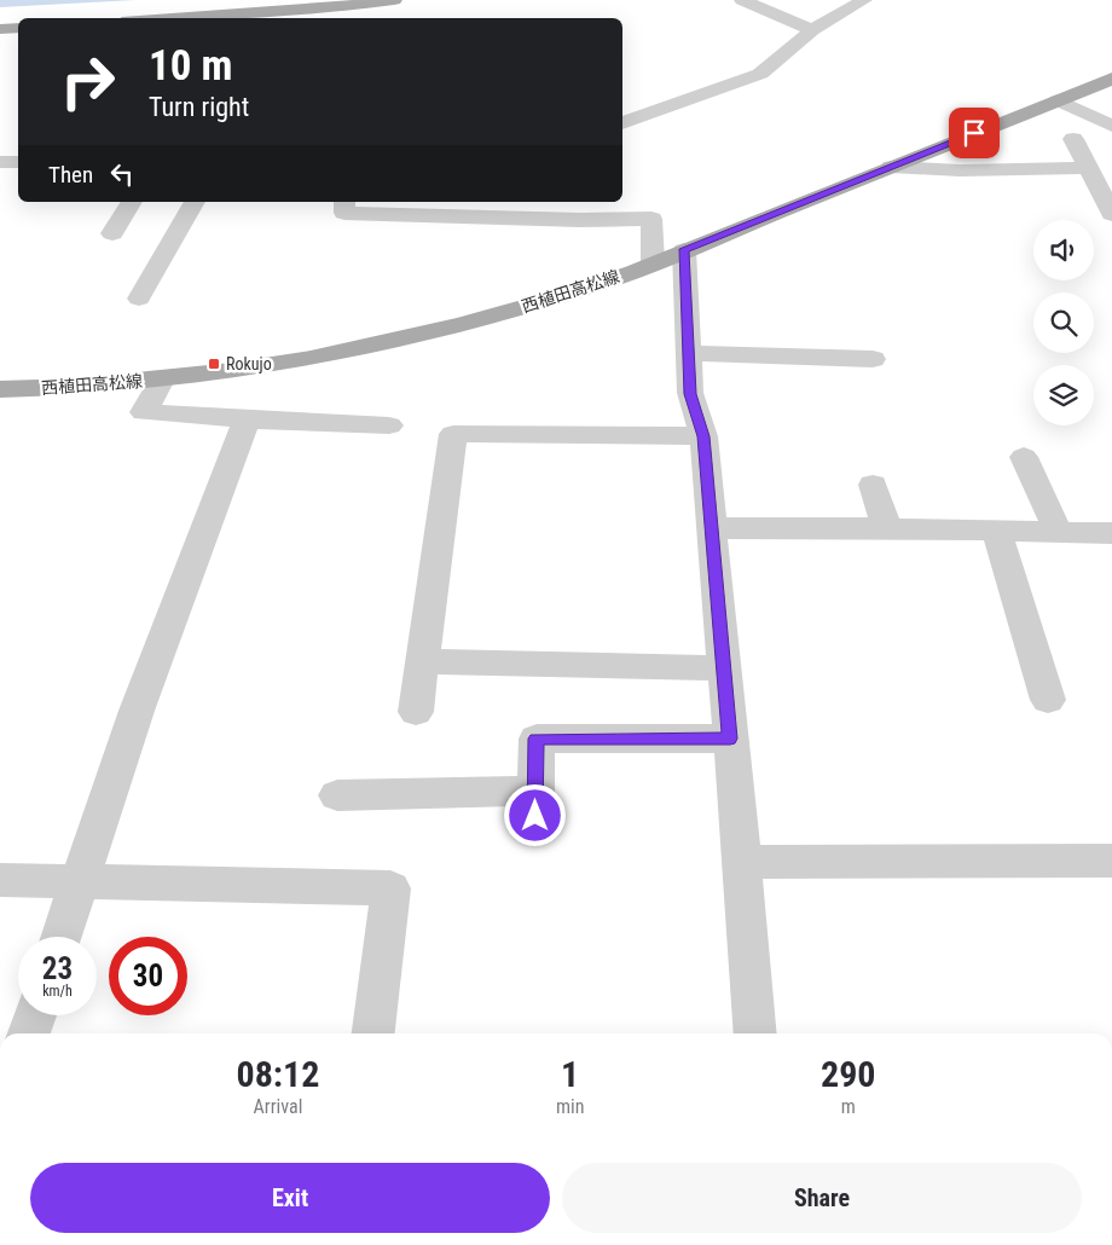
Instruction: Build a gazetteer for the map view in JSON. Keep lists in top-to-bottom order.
{
  "streets": {
    "main road": ["西植田高松線"]
  },
  "places": {
    "transit": ["Rokujo"]
  },
  "page": {
    "turn": ["10 m", "Turn right"],
    "then": "Then",
    "speed": "23 km/h",
    "limit": "30",
    "eta": [
      "08:12",
      "Arrival",
      "1",
      "min",
      "290",
      "m"
    ],
    "buttons": ["Exit", "Share"]
  }
}
